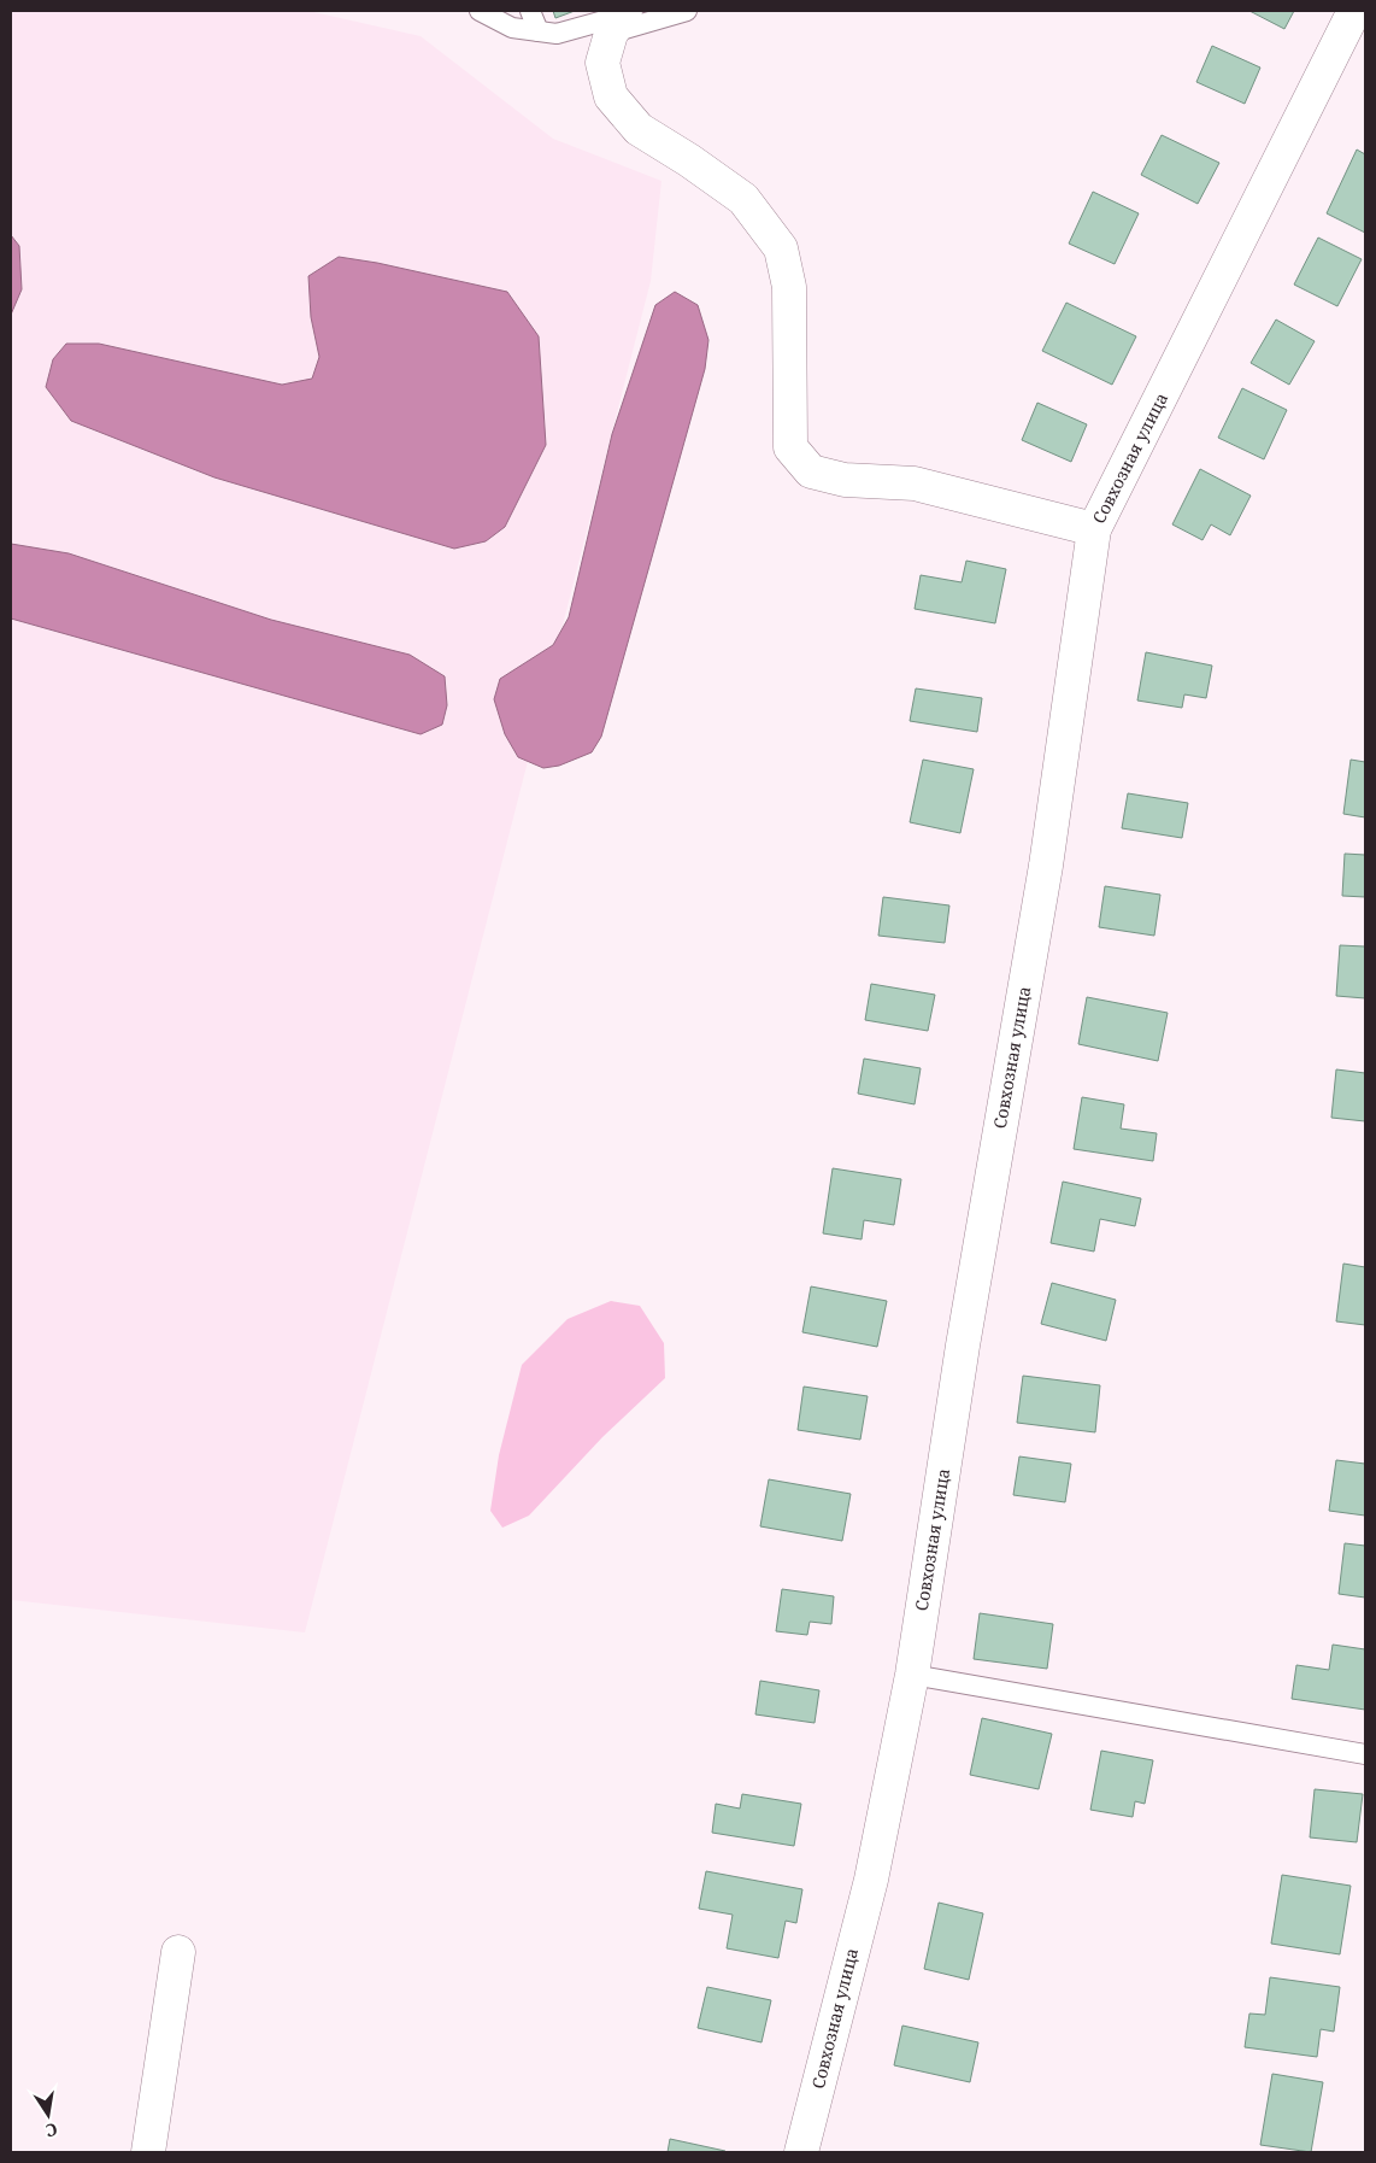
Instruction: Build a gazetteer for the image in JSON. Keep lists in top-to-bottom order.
{
  "streets": {
    "street": ["Совхозная улица"]
  },
  "north": "bottom"
}
